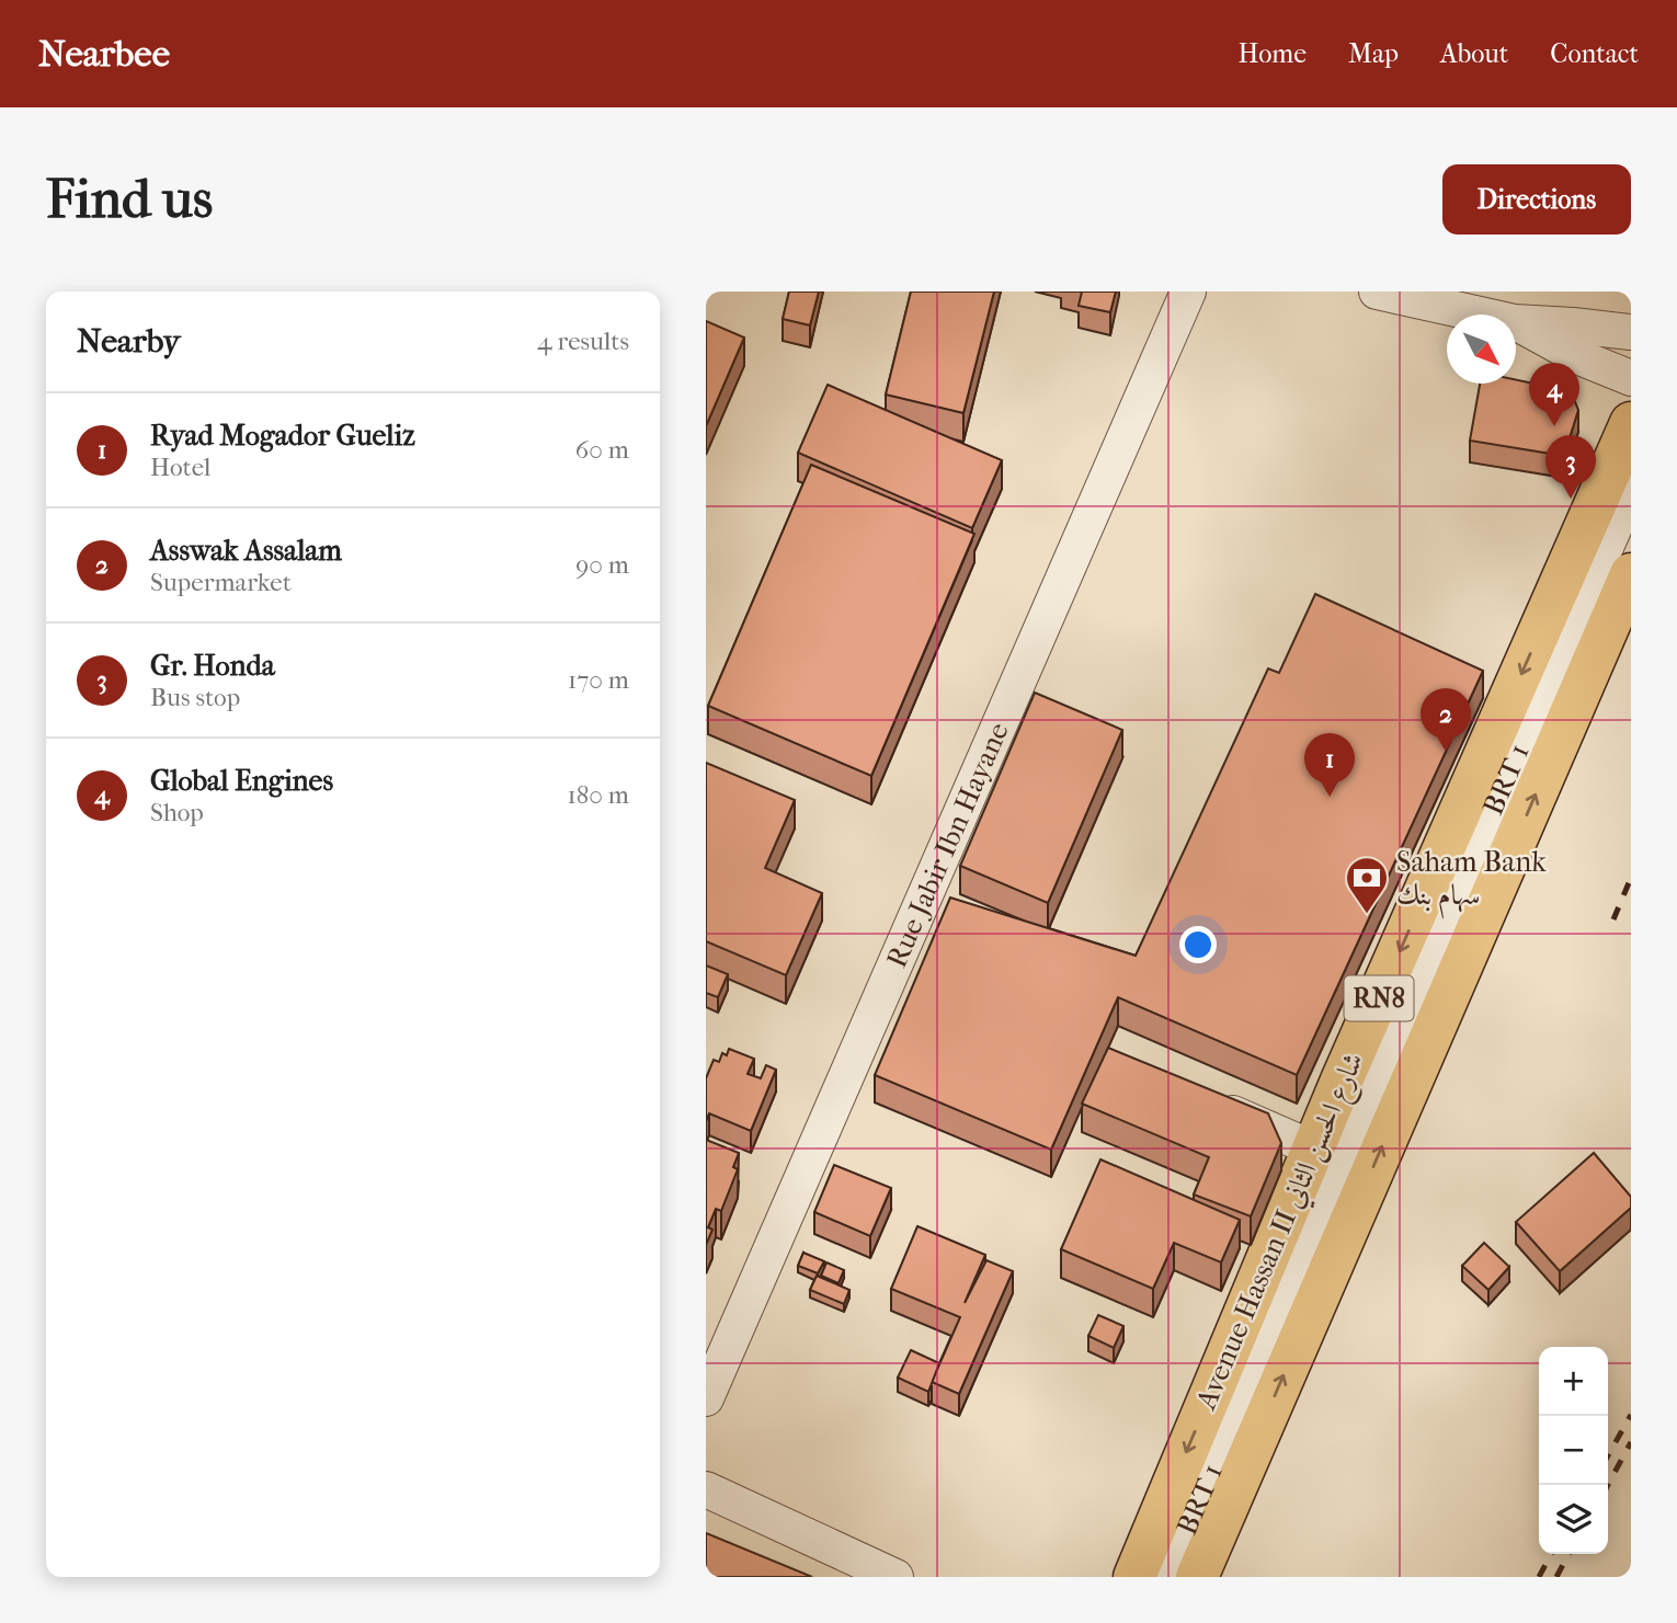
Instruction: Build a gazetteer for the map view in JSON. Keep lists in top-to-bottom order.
{
  "streets": {
    "main road": ["RN8", "Avenue Hassan II شارع الحسن الثاني"],
    "street": ["BRT 1", "Rue Jabir Ibn Hayane"]
  },
  "places": {
    "bank": ["Saham Bank سهام بنك"]
  },
  "north": "bottom right",
  "page": {
    "header": "Nearbee",
    "nav": [
      "Home",
      "Map",
      "About",
      "Contact"
    ],
    "buttons": "Directions",
    "title": "Find us",
    "heading": ["Nearby", "4 results"],
    "pins": [
      "4",
      "3",
      "2",
      "1"
    ],
    "list": [
      {
        "mark": "1",
        "name": "Ryad Mogador Gueliz",
        "note": "Hotel",
        "value": "60 m"
      },
      {
        "mark": "2",
        "name": "Asswak Assalam",
        "note": "Supermarket",
        "value": "90 m"
      },
      {
        "mark": "3",
        "name": "Gr. Honda",
        "note": "Bus stop",
        "value": "170 m"
      },
      {
        "mark": "4",
        "name": "Global Engines",
        "note": "Shop",
        "value": "180 m"
      }
    ],
    "map_buttons": ["+", "−"]
  }
}
